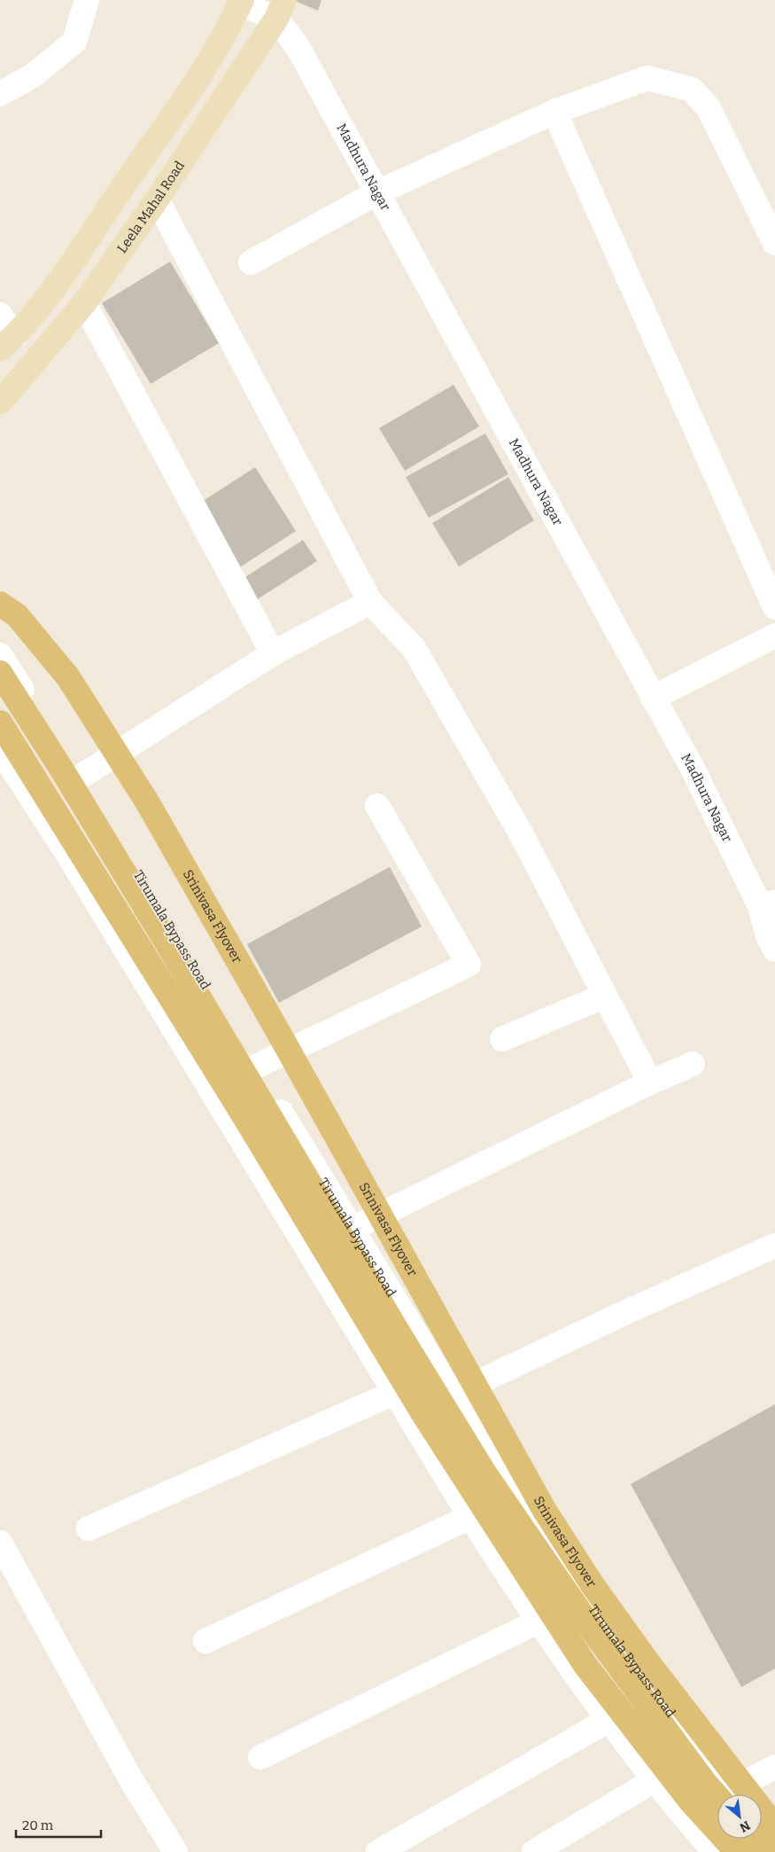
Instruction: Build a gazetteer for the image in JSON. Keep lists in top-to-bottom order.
{
  "streets": {
    "main road": ["Leela Mahal Road", "Srinivasa Flyover"],
    "street": ["Madhura Nagar", "Tirumala Bypass Road"]
  },
  "crossings": [
    ["Madhura Nagar", "Leela Mahal Road"]
  ],
  "scale_bar": "20 m",
  "north": "bottom right"
}
